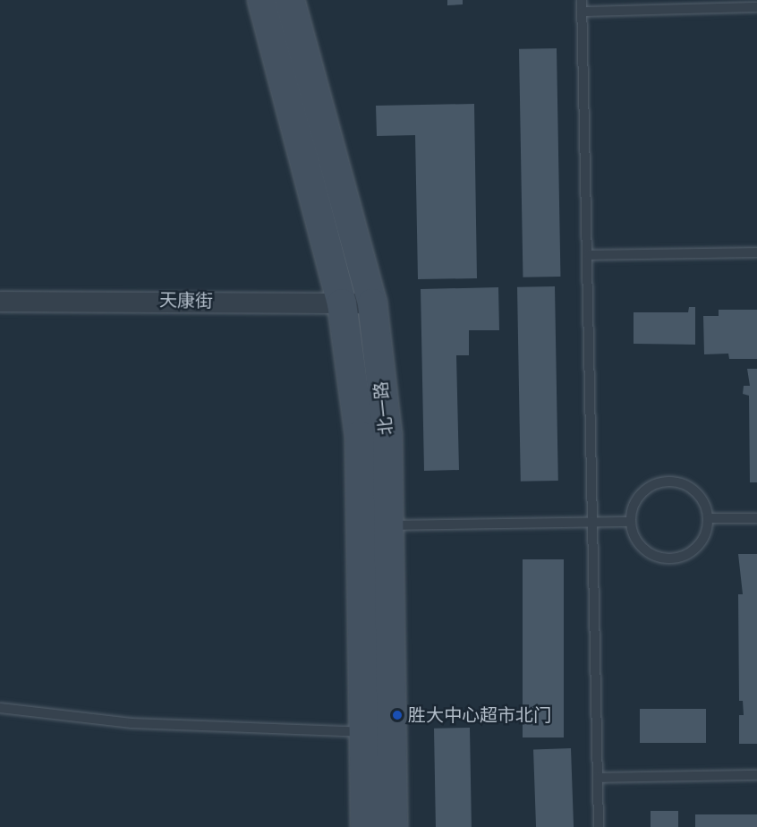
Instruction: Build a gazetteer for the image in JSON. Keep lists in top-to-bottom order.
{
  "streets": {
    "main road": ["北一路"],
    "street": ["天康街"]
  },
  "crossings": [
    ["天康街", "北一路"]
  ],
  "places": ["胜大中心超市北门"]
}
